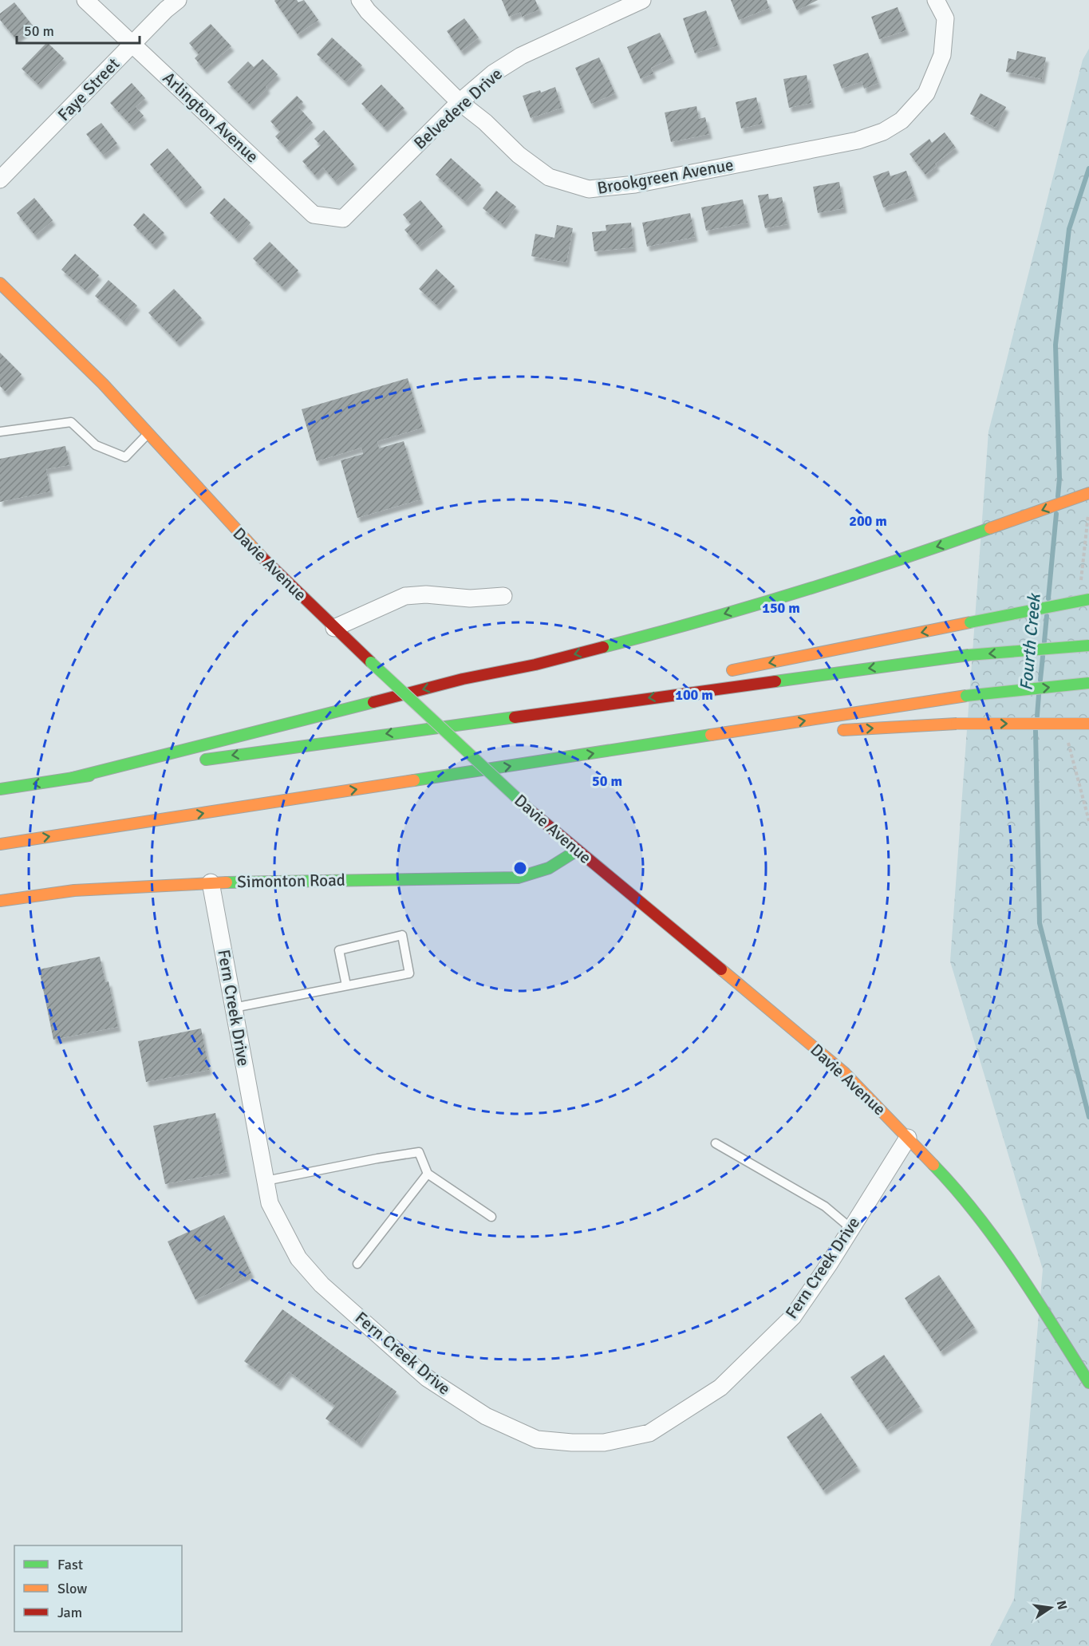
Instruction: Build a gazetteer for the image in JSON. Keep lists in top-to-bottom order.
{
  "streets": {
    "main road": ["Davie Avenue", "Simonton Road"],
    "street": [
      "Faye Street",
      "Belvedere Drive",
      "Arlington Avenue",
      "Brookgreen Avenue",
      "Fern Creek Drive"
    ]
  },
  "crossings": [
    ["Faye Street", "Arlington Avenue"],
    ["Belvedere Drive", "Arlington Avenue"],
    ["Belvedere Drive", "Brookgreen Avenue"],
    ["Davie Avenue", "Simonton Road"],
    ["Davie Avenue", "Fern Creek Drive"],
    ["Simonton Road", "Fern Creek Drive"]
  ],
  "water": ["Fourth Creek"],
  "legend": ["Fast", "Slow", "Jam"],
  "scale_bar": "50 m",
  "north": "right",
  "rings": [
    "200 m",
    "150 m",
    "100 m",
    "50 m"
  ]
}
